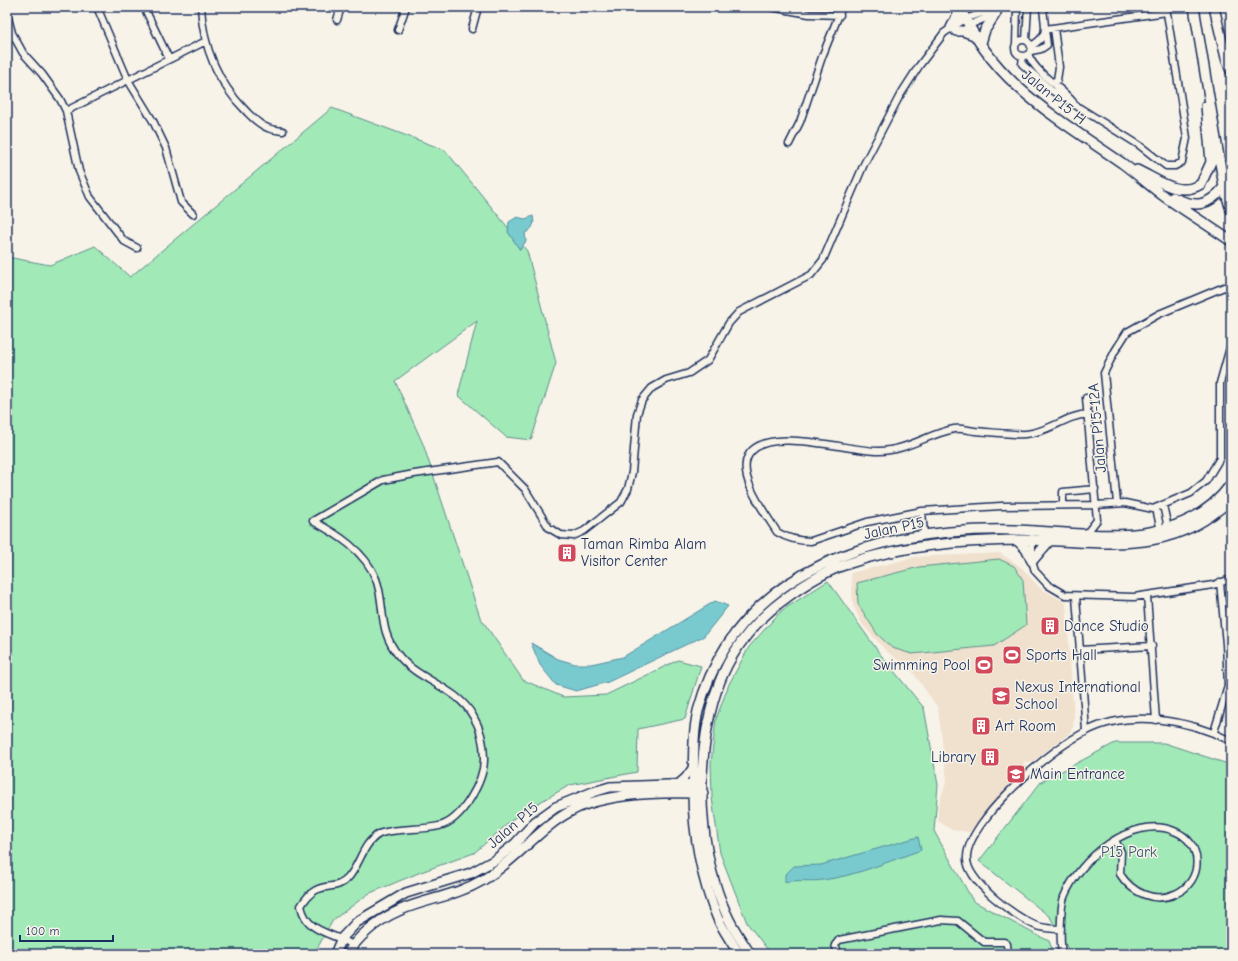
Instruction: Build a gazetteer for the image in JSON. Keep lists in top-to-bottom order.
{
  "streets": {
    "street": ["Jalan P15 H", "Jalan P15-12A", "Jalan P15"]
  },
  "parks": ["P15 Park"],
  "places": {
    "building": [
      "Taman Rimba Alam Visitor Center",
      "Dance Studio",
      "Art Room",
      "Library"
    ],
    "sports": ["Sports Hall", "Swimming Pool"],
    "school or university": ["Nexus International School", "Main Entrance"]
  },
  "scale_bar": "100 m"
}
